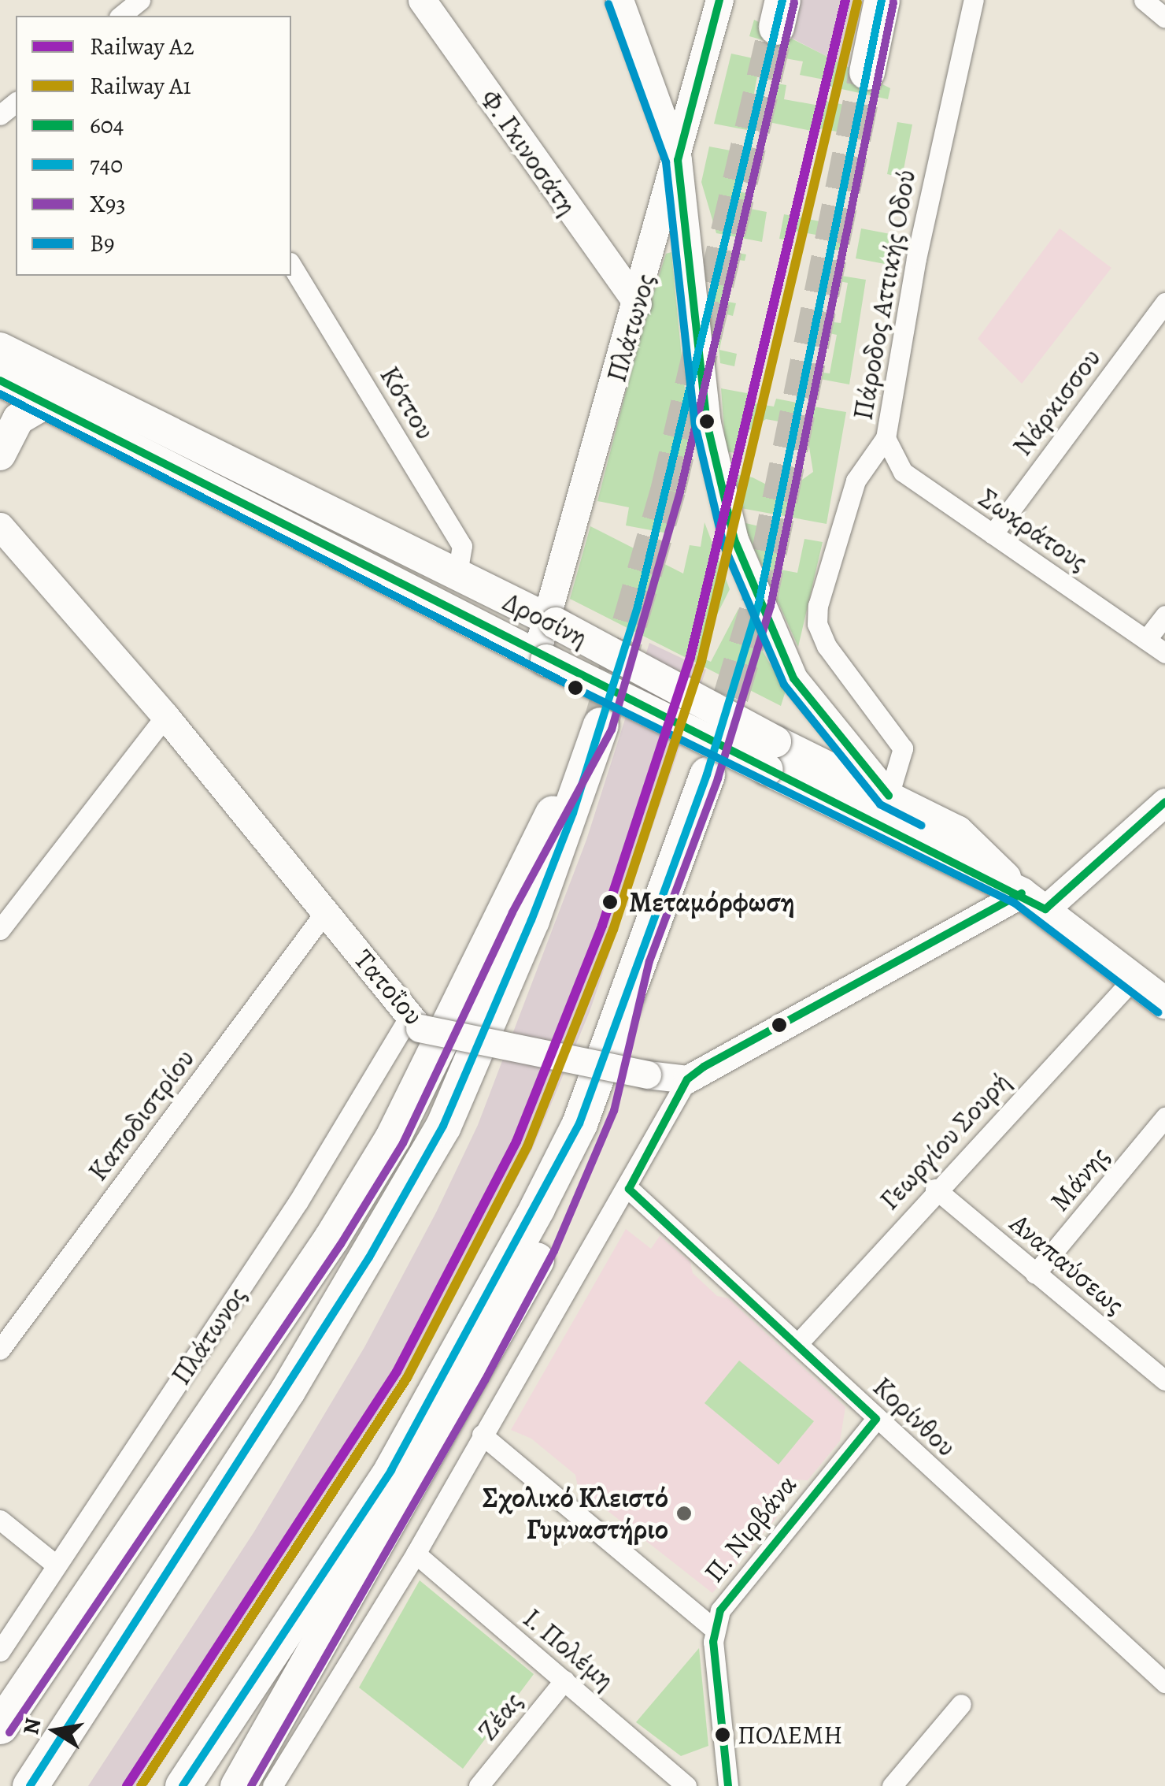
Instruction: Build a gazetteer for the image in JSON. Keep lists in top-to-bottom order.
{
  "streets": {
    "main road": [
      "Φ. Γκινοσάτη",
      "Πλάτωνος",
      "Δροσίνη",
      "Τατοΐου"
    ],
    "street": [
      "Πάροδος Αττικής Οδού",
      "Νάρκισσου",
      "Κόττου",
      "Σωκράτους",
      "Καποδιστρίου",
      "Γεωργίου Σουρή",
      "Μάνης",
      "Αναπαύσεως",
      "Κορίνθου",
      "Π. Νιρβάνα",
      "Ι. Πολέμη",
      "Ζέας"
    ]
  },
  "crossings": [
    ["Φ. Γκινοσάτη", "Πλάτωνος"],
    ["Πάροδος Αττικής Οδού", "Σωκράτους"],
    ["Πάροδος Αττικής Οδού", "Δροσίνη"],
    ["Πλάτωνος", "Δροσίνη"],
    ["Πλάτωνος", "Τατοΐου"],
    ["Νάρκισσου", "Σωκράτους"],
    ["Κόττου", "Δροσίνη"],
    ["Τατοΐου", "Καποδιστρίου"],
    ["Γεωργίου Σουρή", "Αναπαύσεως"],
    ["Γεωργίου Σουρή", "Κορίνθου"],
    ["Μάνης", "Αναπαύσεως"],
    ["Κορίνθου", "Π. Νιρβάνα"],
    ["Ι. Πολέμη", "Ζέας"]
  ],
  "places": ["Μεταμόρφωση", "Σχολικό Κλειστό Γυμναστήριο", "ΠΟΛΕΜΗ"],
  "lines": [
    "rail line A2",
    "transit line 604",
    "transit line 740",
    "rail line A1",
    "transit line X93",
    "transit line Β9"
  ],
  "legend": [
    "Railway A2",
    "Railway A1",
    "604",
    "740",
    "X93",
    "Β9"
  ],
  "north": "left"
}
